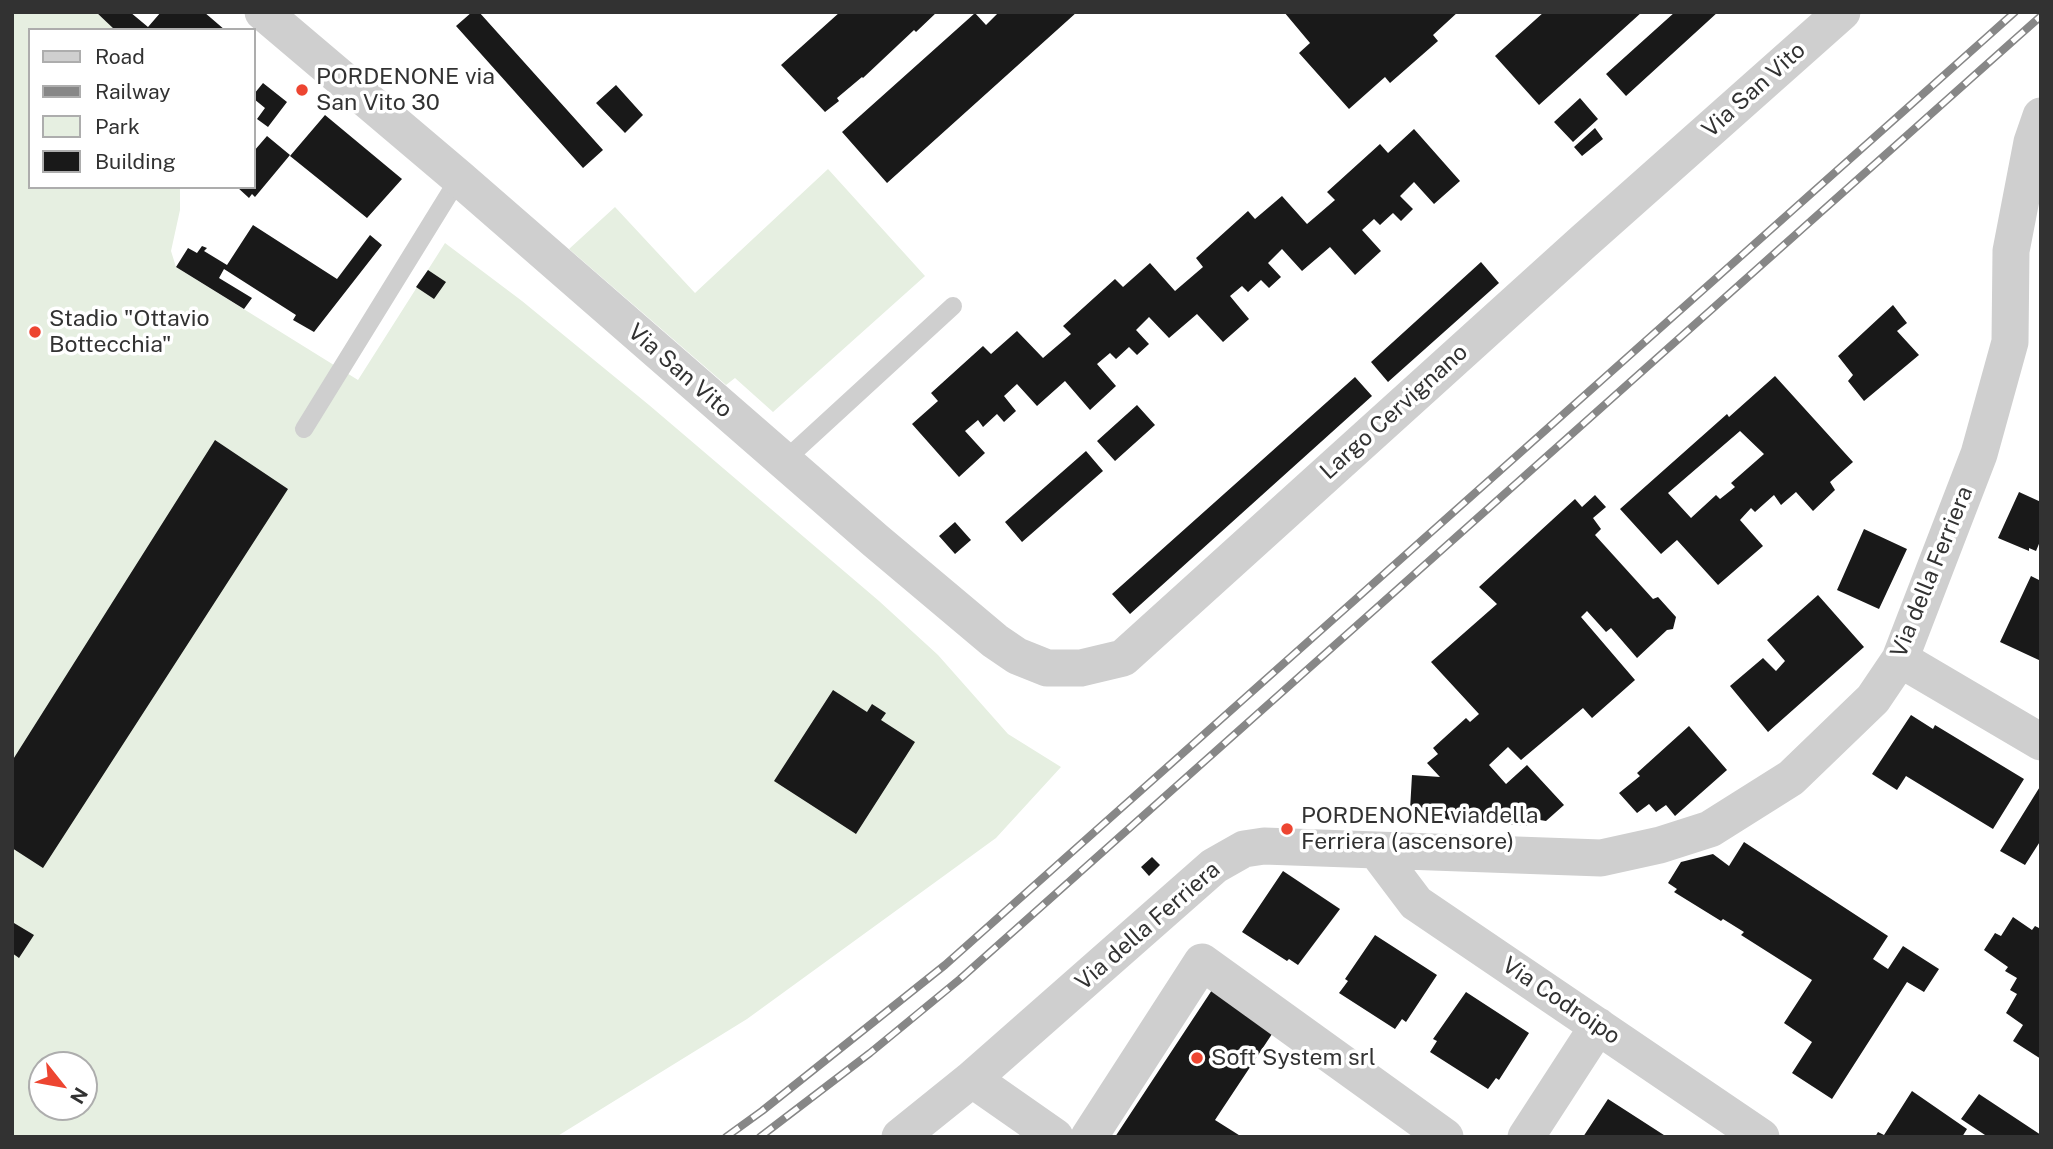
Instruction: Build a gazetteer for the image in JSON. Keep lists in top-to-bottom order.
{
  "streets": {
    "street": [
      "Via San Vito",
      "Largo Cervignano",
      "Via della Ferriera",
      "Via Codroipo"
    ]
  },
  "crossings": [
    ["Via San Vito", "Largo Cervignano"],
    ["Via della Ferriera", "Via Codroipo"]
  ],
  "places": [
    "PORDENONE via San Vito 30",
    "Stadio \"Ottavio Bottecchia\"",
    "PORDENONE via della Ferriera (ascensore)",
    "Soft System srl"
  ],
  "legend": [
    "Road",
    "Railway",
    "Park",
    "Building"
  ],
  "north": "bottom right"
}
